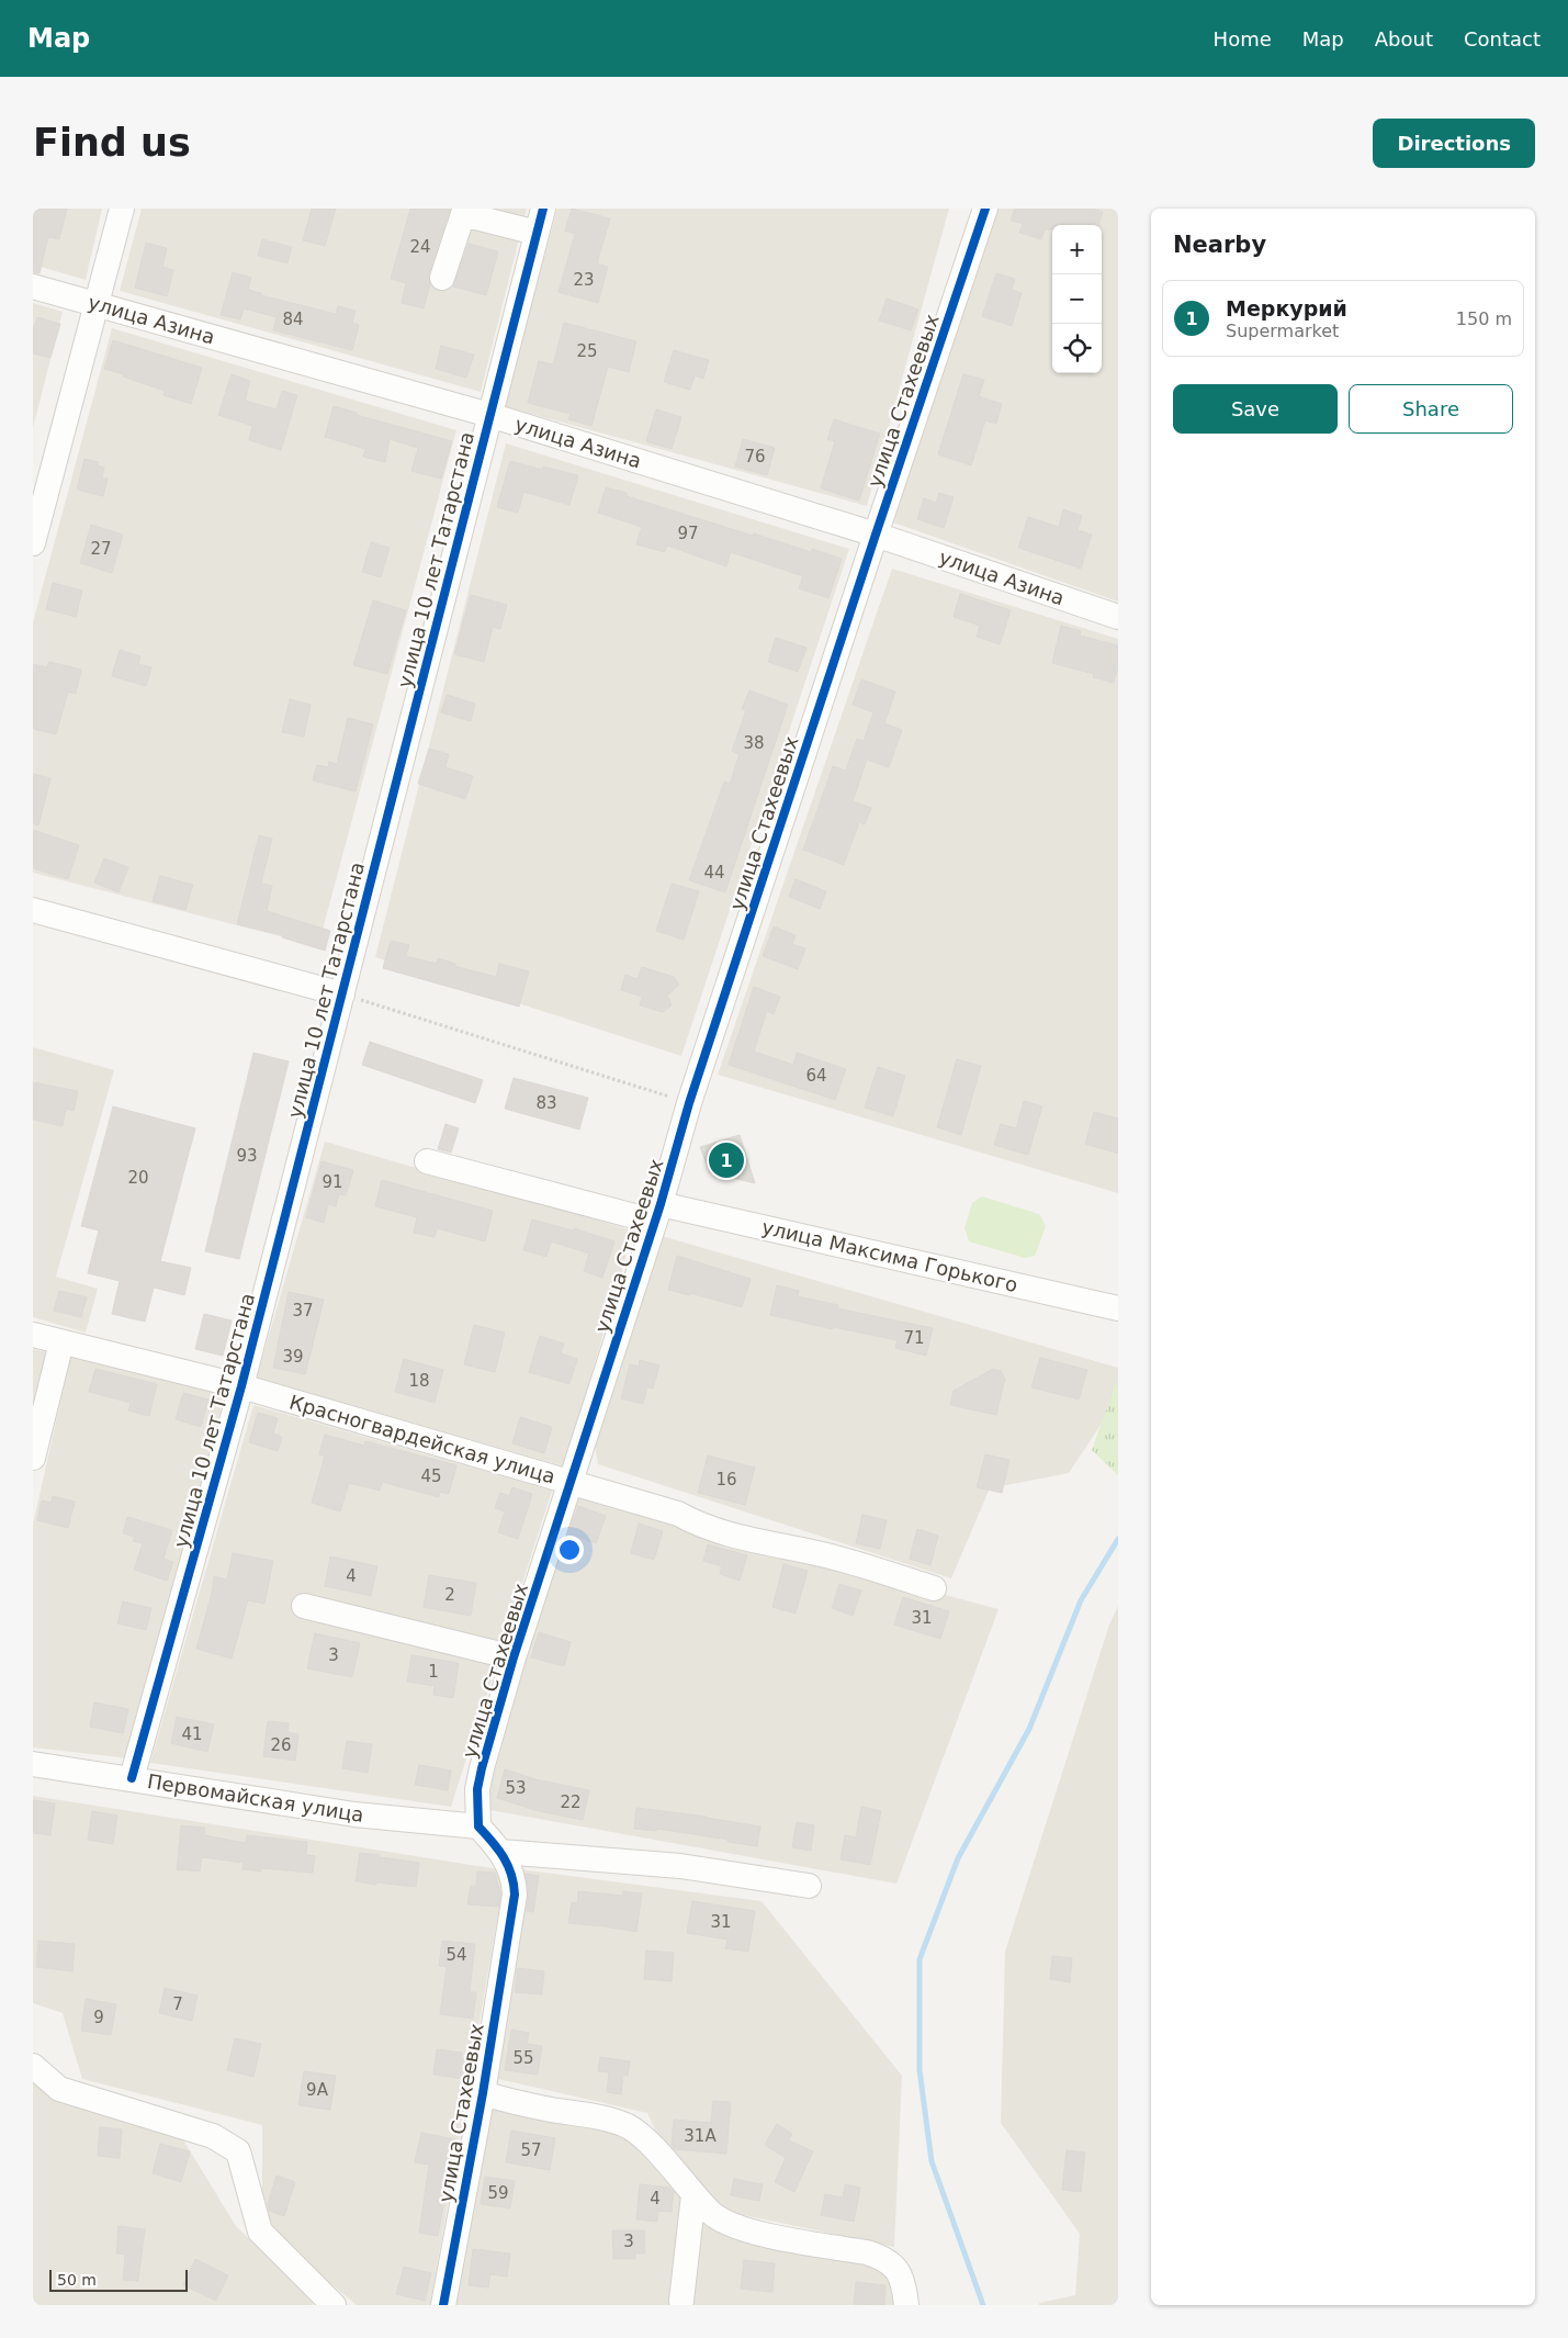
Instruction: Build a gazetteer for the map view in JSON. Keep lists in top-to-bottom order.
{
  "streets": {
    "street": [
      "улица Азина",
      "улица Стахеевых",
      "улица 10 лет Татарстана",
      "улица Максима Горького",
      "Красногвардейская улица",
      "Первомайская улица"
    ]
  },
  "crossings": [
    ["улица Азина", "улица Стахеевых"],
    ["улица Азина", "улица 10 лет Татарстана"],
    ["улица Стахеевых", "улица Максима Горького"],
    ["улица Стахеевых", "Красногвардейская улица"],
    ["улица Стахеевых", "Первомайская улица"],
    ["улица 10 лет Татарстана", "Красногвардейская улица"],
    ["улица 10 лет Татарстана", "Первомайская улица"]
  ],
  "house_numbers": [
    "24",
    "23",
    "84",
    "25",
    "76",
    "97",
    "27",
    "38",
    "44",
    "64",
    "83",
    "93",
    "20",
    "91",
    "37",
    "71",
    "39",
    "18",
    "45",
    "16",
    "4",
    "2",
    "31",
    "3",
    "1",
    "41",
    "26",
    "53",
    "22",
    "31",
    "54",
    "7",
    "9",
    "55",
    "9А",
    "31А",
    "57",
    "59",
    "4",
    "3"
  ],
  "scale_bar": "50 m",
  "page": {
    "header": "Map",
    "nav": [
      "Home",
      "Map",
      "About",
      "Contact"
    ],
    "buttons": [
      "Directions",
      ["Save", "Share"]
    ],
    "title": "Find us",
    "heading": "Nearby",
    "map_buttons": ["+", "−"],
    "list": [
      {
        "mark": "1",
        "name": "Меркурий",
        "note": "Supermarket",
        "value": "150 m"
      }
    ],
    "pins": "1",
    "scale": "50 m"
  }
}
